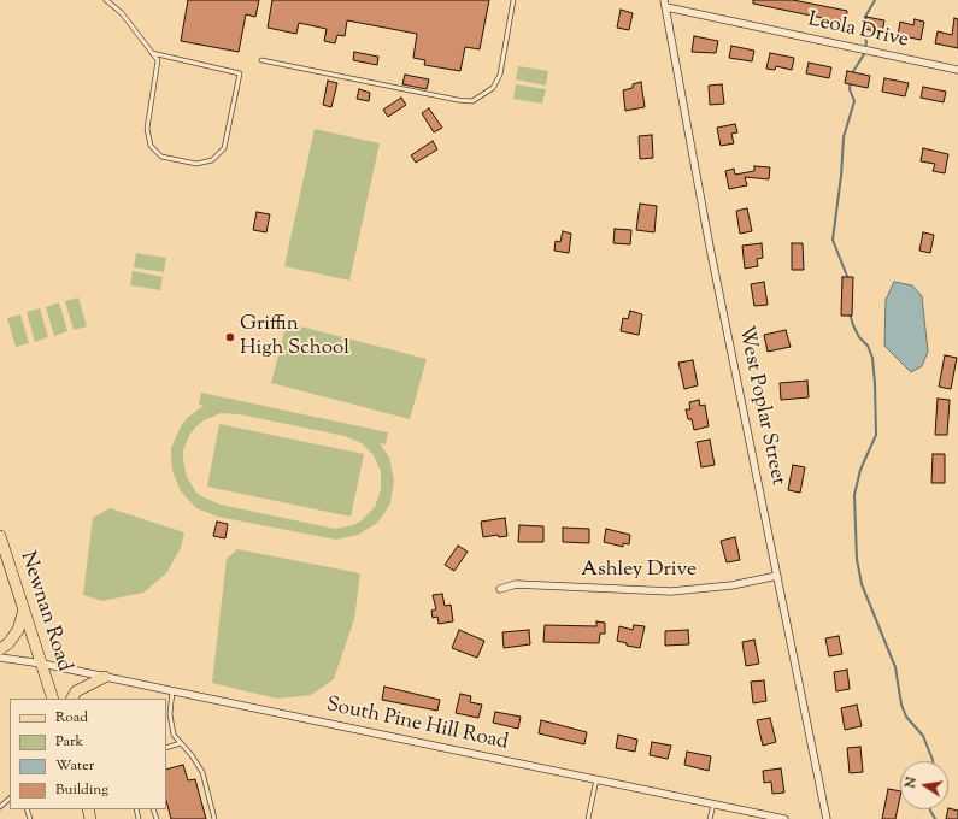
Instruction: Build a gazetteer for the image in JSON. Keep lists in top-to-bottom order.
{
  "streets": {
    "main road": ["Newnan Road"],
    "street": [
      "Leola Drive",
      "West Poplar Street",
      "Ashley Drive",
      "South Pine Hill Road"
    ]
  },
  "crossings": [
    ["Leola Drive", "West Poplar Street"],
    ["West Poplar Street", "Ashley Drive"],
    ["Newnan Road", "South Pine Hill Road"]
  ],
  "places": ["Griffin High School"],
  "legend": [
    "Road",
    "Park",
    "Water",
    "Building"
  ],
  "north": "left"
}
